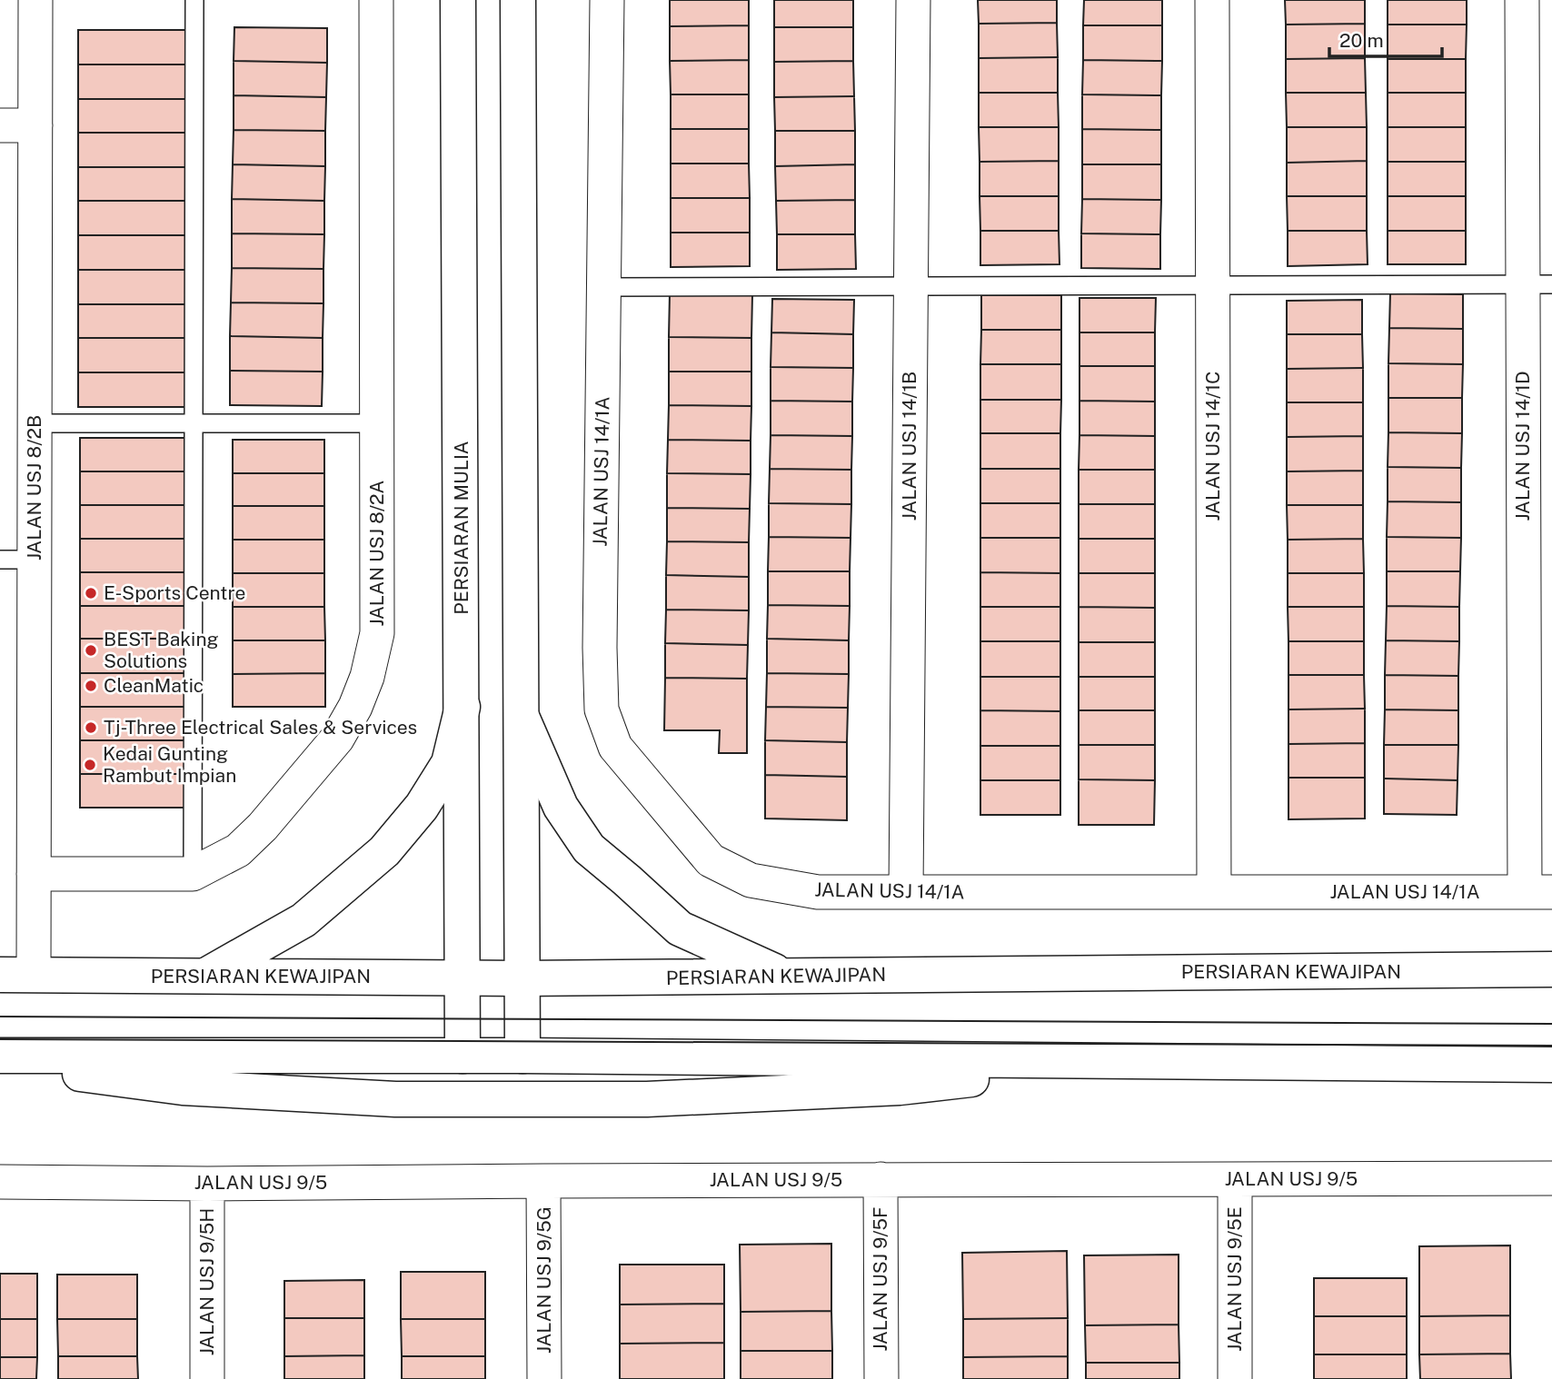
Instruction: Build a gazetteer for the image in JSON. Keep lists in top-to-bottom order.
{
  "streets": {
    "main road": ["PERSIARAN MULIA", "PERSIARAN KEWAJIPAN"],
    "street": [
      "JALAN USJ 14/1B",
      "JALAN USJ 14/1C",
      "JALAN USJ 14/1D",
      "JALAN USJ 14/1A",
      "JALAN USJ 8/2B",
      "JALAN USJ 8/2A",
      "JALAN USJ 9/5",
      "JALAN USJ 9/5F",
      "JALAN USJ 9/5E",
      "JALAN USJ 9/5G",
      "JALAN USJ 9/5H"
    ]
  },
  "crossings": [
    ["JALAN USJ 14/1B", "JALAN USJ 14/1A"],
    ["JALAN USJ 14/1C", "JALAN USJ 14/1A"],
    ["JALAN USJ 14/1D", "JALAN USJ 14/1A"],
    ["JALAN USJ 8/2B", "JALAN USJ 8/2A"],
    ["JALAN USJ 8/2B", "PERSIARAN KEWAJIPAN"],
    ["PERSIARAN MULIA", "PERSIARAN KEWAJIPAN"],
    ["JALAN USJ 9/5", "JALAN USJ 9/5F"],
    ["JALAN USJ 9/5", "JALAN USJ 9/5E"],
    ["JALAN USJ 9/5", "JALAN USJ 9/5G"],
    ["JALAN USJ 9/5", "JALAN USJ 9/5H"]
  ],
  "places": [
    "E-Sports Centre",
    "BEST Baking Solutions",
    "CleanMatic",
    "Tj-Three Electrical Sales & Services",
    "Kedai Gunting Rambut Impian"
  ],
  "scale_bar": "20 m"
}
